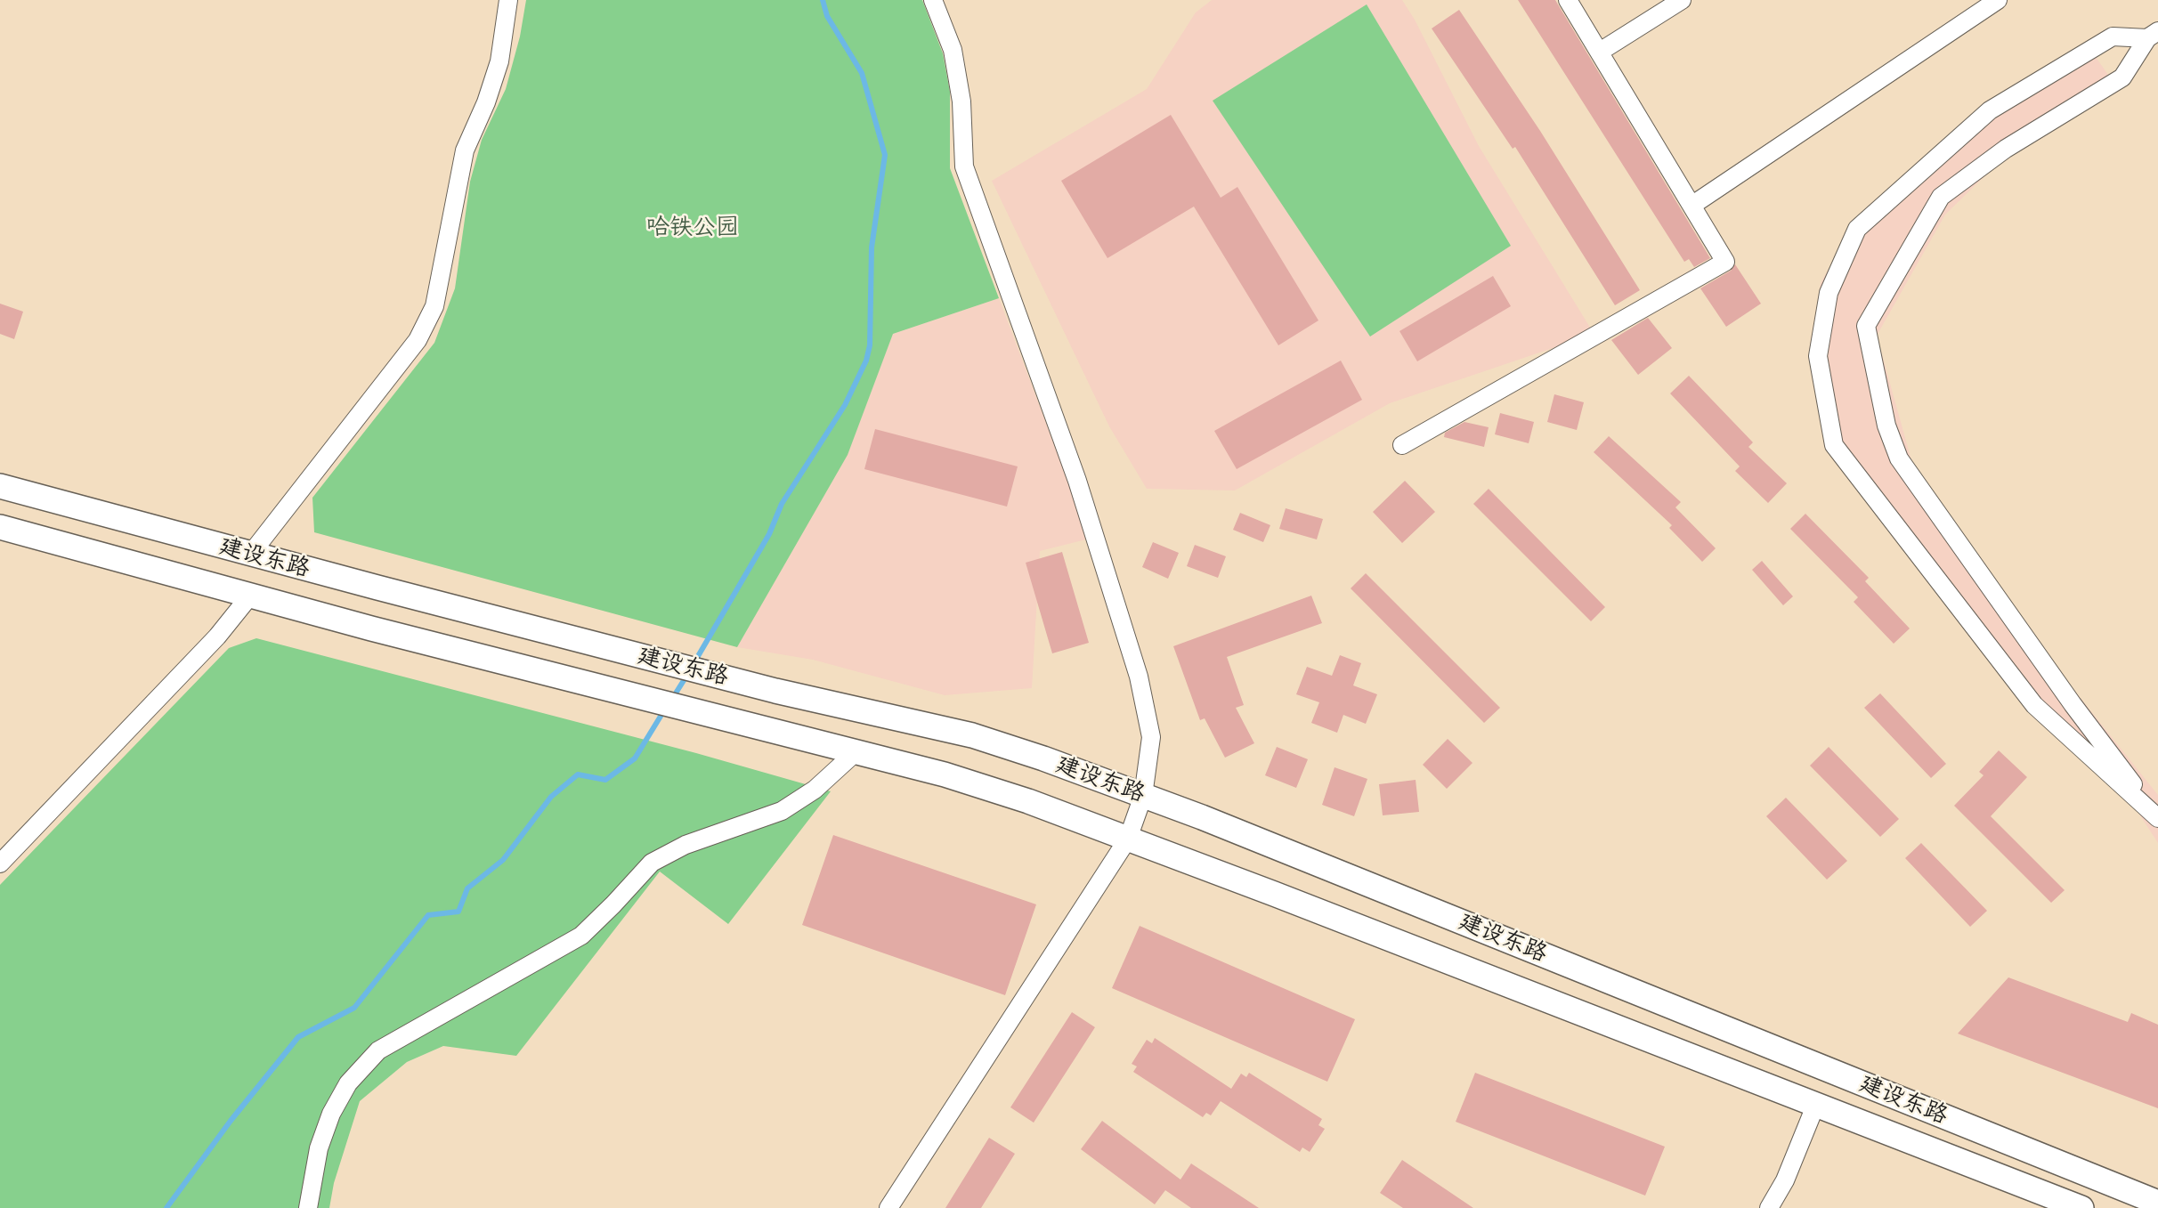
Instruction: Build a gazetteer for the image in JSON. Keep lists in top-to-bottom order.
{
  "streets": {
    "main road": ["建设东路"]
  },
  "parks": ["哈铁公园"]
}
